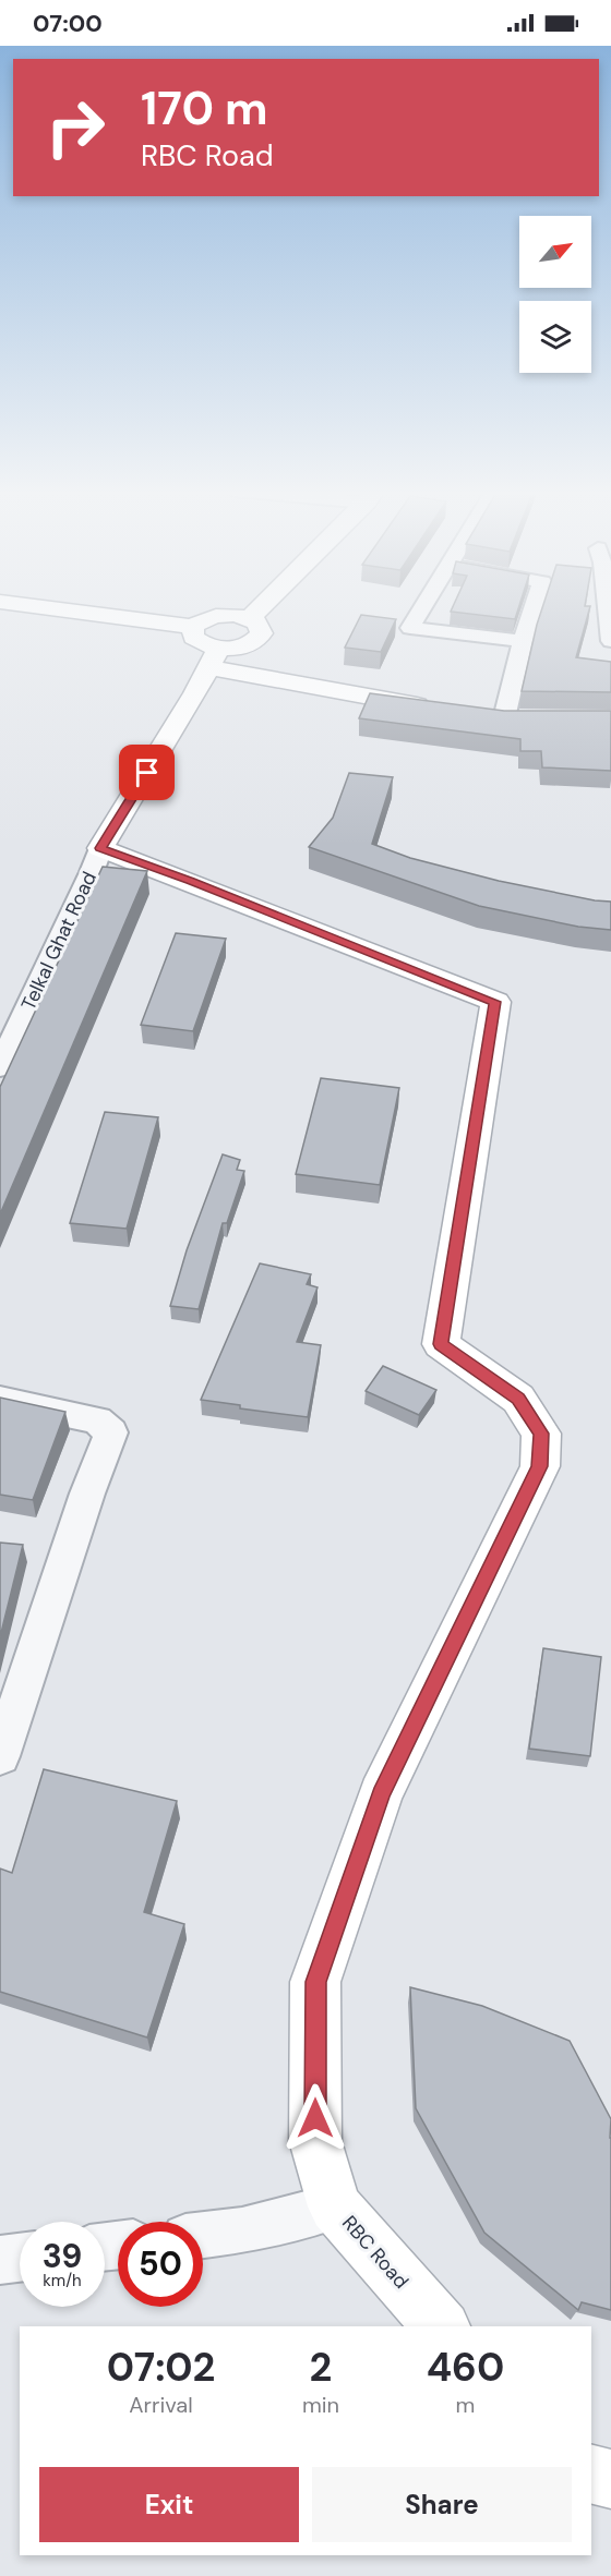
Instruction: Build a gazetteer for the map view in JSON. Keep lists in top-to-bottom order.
{
  "streets": {
    "main road": ["RBC Road"],
    "street": ["Telkal Ghat Road"]
  },
  "crossings": [
    ["Telkal Ghat Road", "RBC Road"]
  ],
  "north": "top right",
  "page": {
    "status": "07:00",
    "turn": ["170 m", "RBC Road"],
    "speed": "39 km/h",
    "limit": "50",
    "eta": [
      "07:02",
      "Arrival",
      "2",
      "min",
      "460",
      "m"
    ],
    "buttons": ["Exit", "Share"]
  }
}
